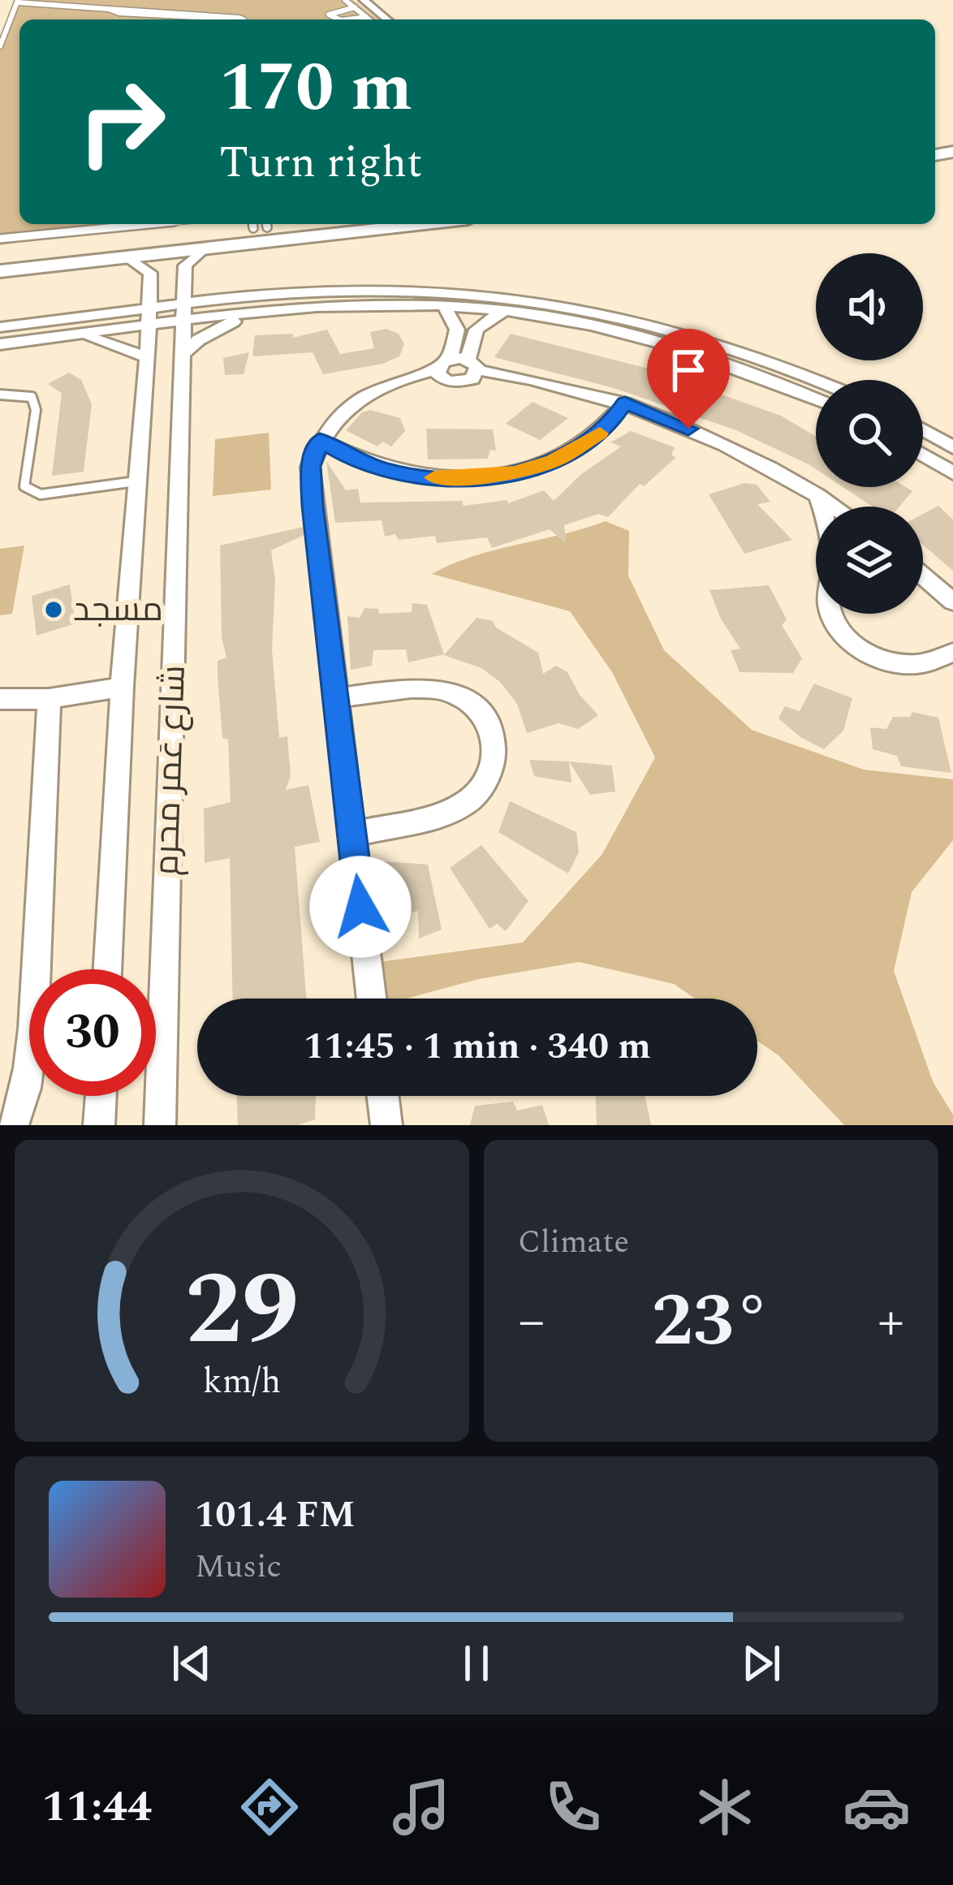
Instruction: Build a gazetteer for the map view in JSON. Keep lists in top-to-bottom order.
{
  "streets": {
    "street": ["شارع عَمر محرم"]
  },
  "places": ["مسجد"],
  "page": {
    "turn": ["170 m", "Turn right"],
    "limit": "30",
    "trip": "11:45 · 1 min · 340 m",
    "tile": "Climate",
    "heat": ["−", "23°", "+"],
    "song": ["101.4 FM", "Music"],
    "tabs": "11:44",
    "gauge": ["29", "km/h"]
  }
}
